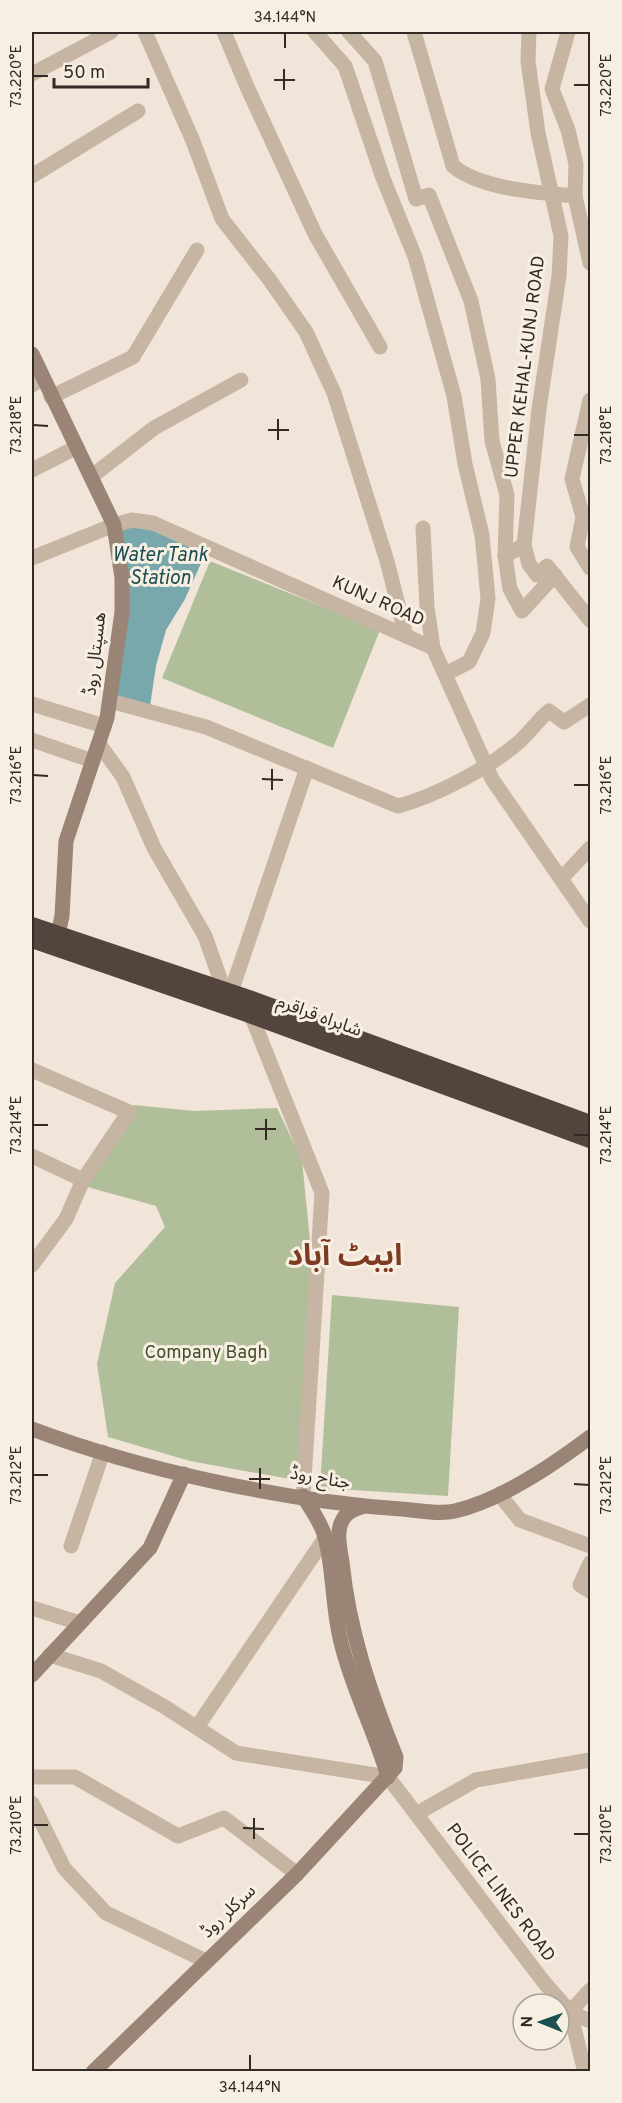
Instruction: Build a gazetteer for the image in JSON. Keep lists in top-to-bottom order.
{
  "streets": {
    "highway": ["شاہراہ قراقرم"],
    "main road": ["ھسپتال روڈ", "جناح روڈ", "سرکلر روڈ"],
    "street": ["UPPER KEHAL-KUNJ ROAD", "KUNJ ROAD", "POLICE LINES ROAD"]
  },
  "crossings": [
    ["KUNJ ROAD", "ھسپتال روڈ"],
    ["ھسپتال روڈ", "شاہراہ قراقرم"],
    ["POLICE LINES ROAD", "سرکلر روڈ"]
  ],
  "districts": ["ایبٹ آباد"],
  "water": ["Water Tank Station"],
  "parks": ["Company Bagh"],
  "scale_bar": "50 m",
  "north": "left",
  "coordinates": [
    "34.144°N",
    "73.220°E",
    "73.218°E",
    "73.216°E",
    "73.214°E",
    "73.212°E",
    "73.210°E"
  ]
}
